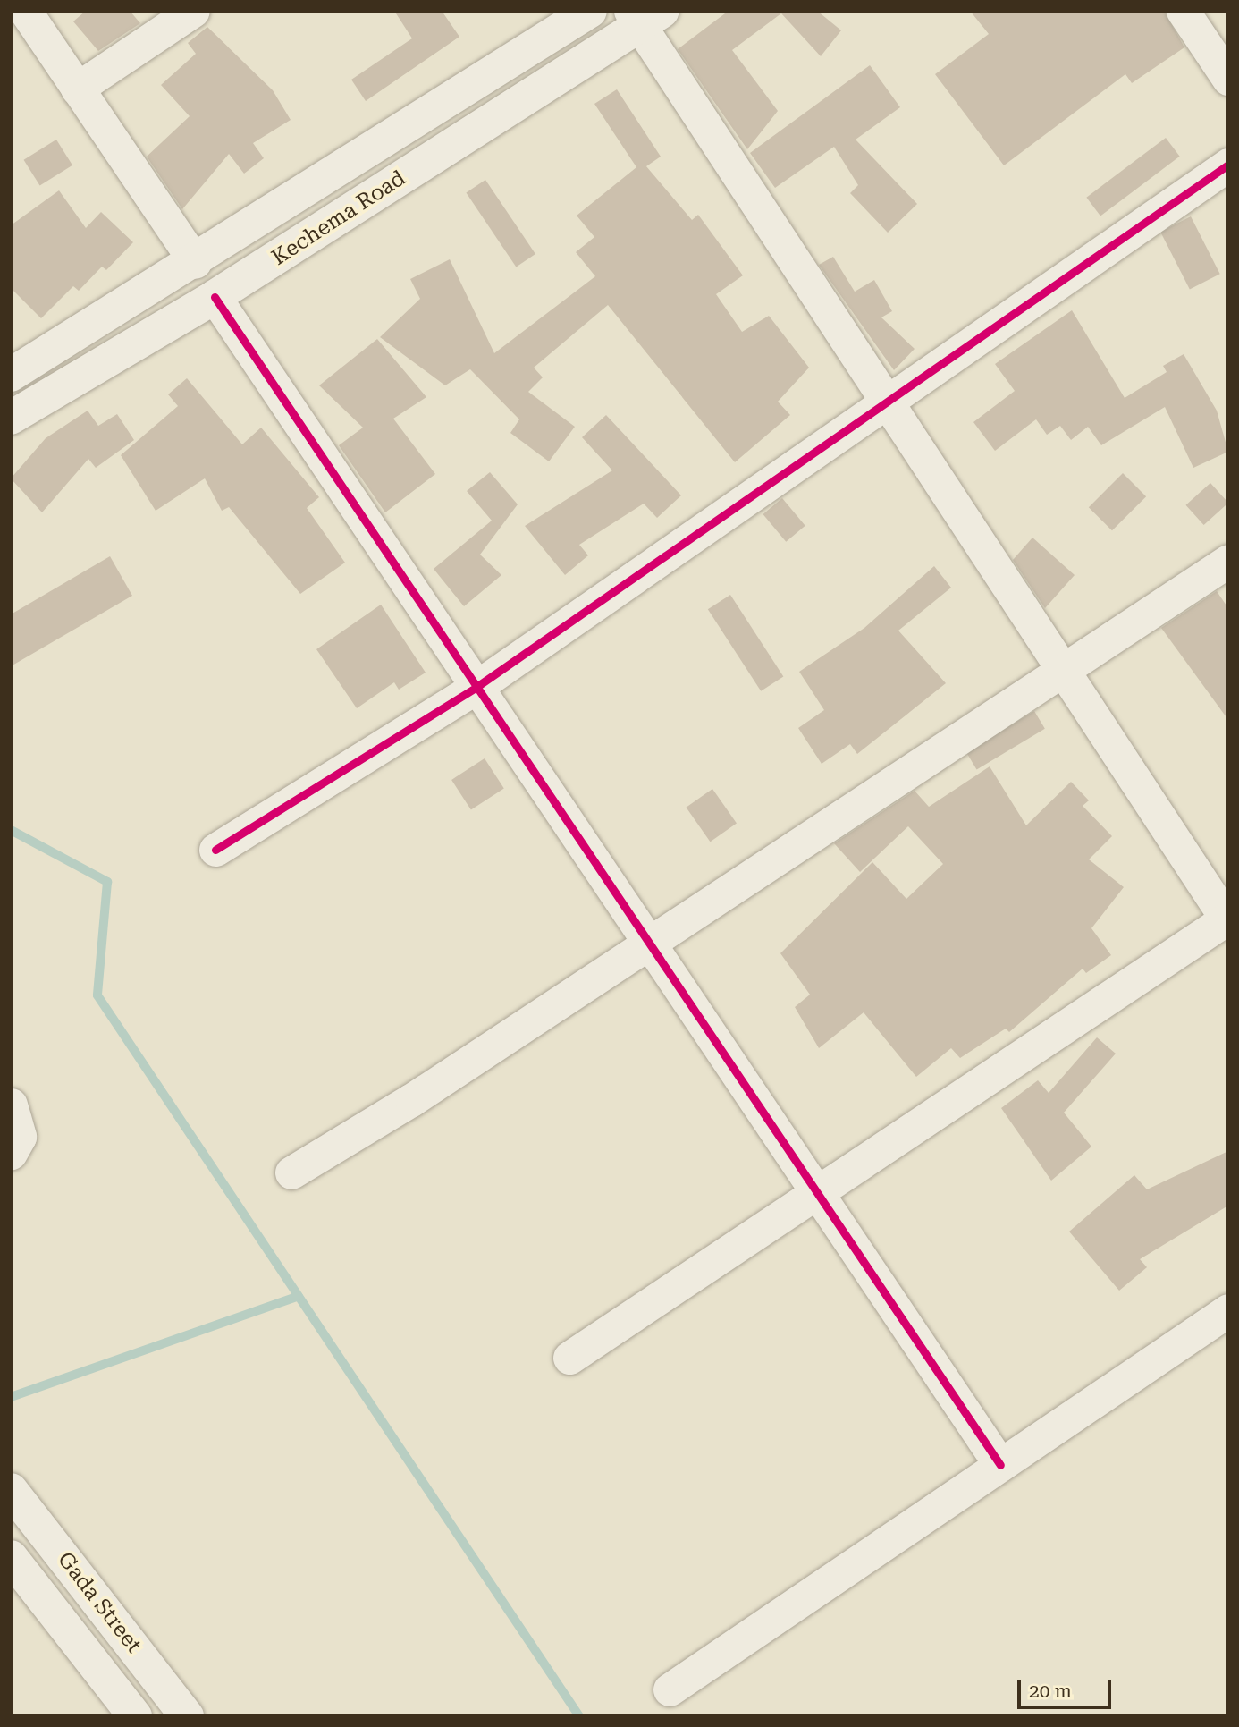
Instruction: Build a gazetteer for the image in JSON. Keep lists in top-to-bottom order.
{
  "streets": {
    "street": ["Kechema Road", "Gada Street"]
  },
  "scale_bar": "20 m"
}
